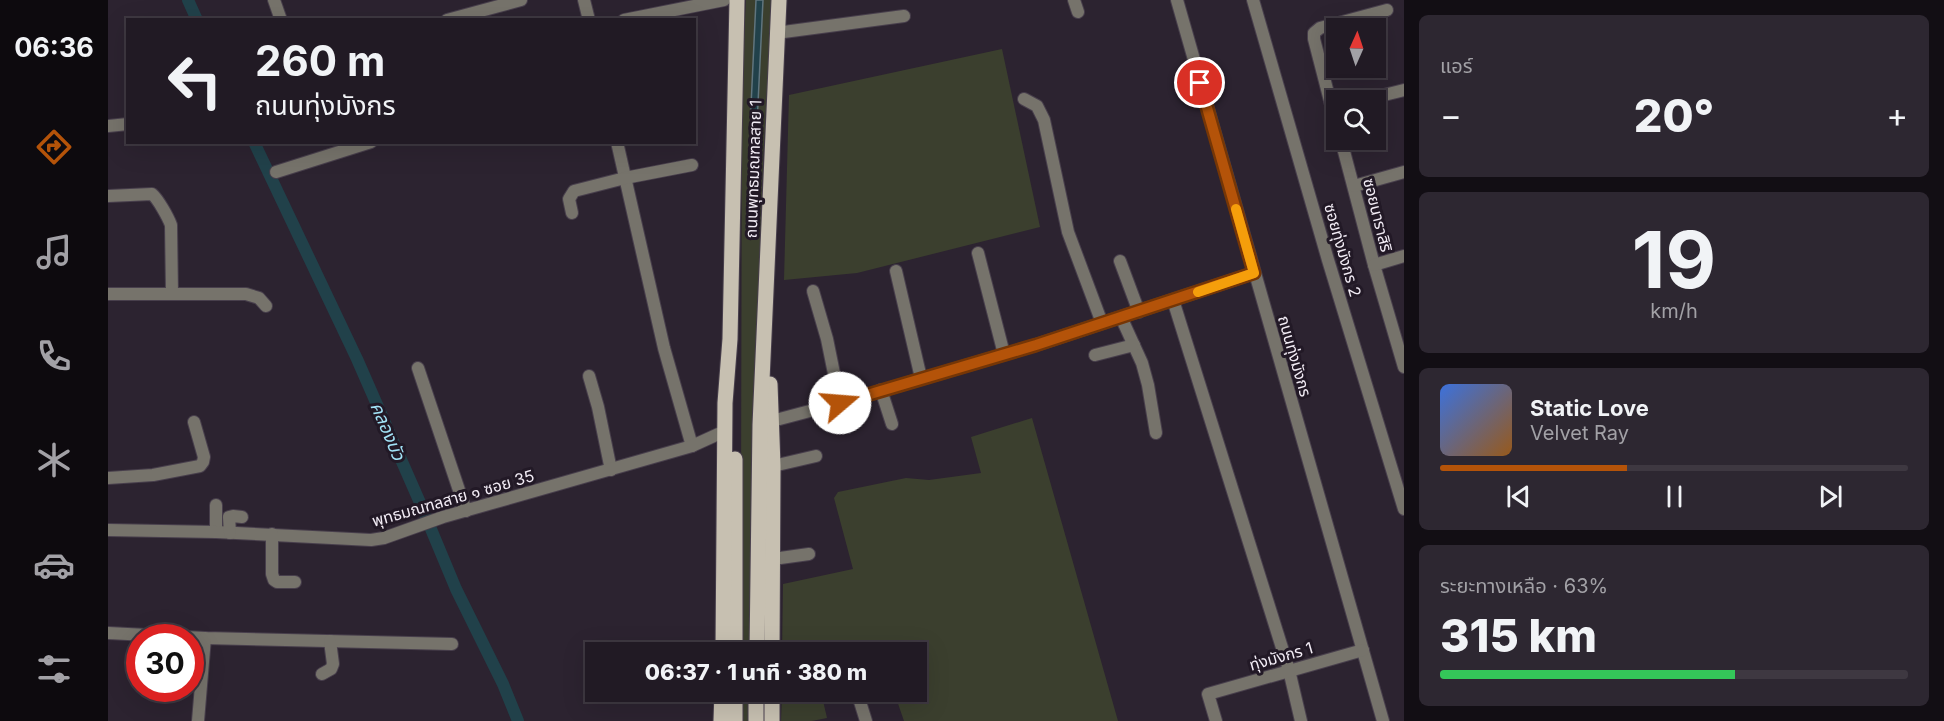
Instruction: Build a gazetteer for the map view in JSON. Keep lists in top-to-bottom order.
{
  "streets": {
    "main road": ["ถนนพุทธมณฑลสาย 1"],
    "street": [
      "ซอยนาราสิริ",
      "ซอยทุ่งมังกร 2",
      "ถนนทุ่งมังกร",
      "พุทธมณฑลสาย ๑ ซอย 35",
      "ทุ่งมังกร 1"
    ]
  },
  "crossings": [
    ["ถนนพุทธมณฑลสาย 1", "พุทธมณฑลสาย ๑ ซอย 35"],
    ["ถนนทุ่งมังกร", "ทุ่งมังกร 1"]
  ],
  "water": ["คลองบัว"],
  "north": "top",
  "page": {
    "tabs": "06:36",
    "tile": [
      "แอร์",
      ["19", "km/h"],
      ["ระยะทางเหลือ · 63%", "315 km"]
    ],
    "turn": ["260 m", "ถนนทุ่งมังกร"],
    "heat": ["−", "20°", "+"],
    "song": ["Static Love", "Velvet Ray"],
    "limit": "30",
    "trip": "06:37 · 1 นาที · 380 m"
  }
}
